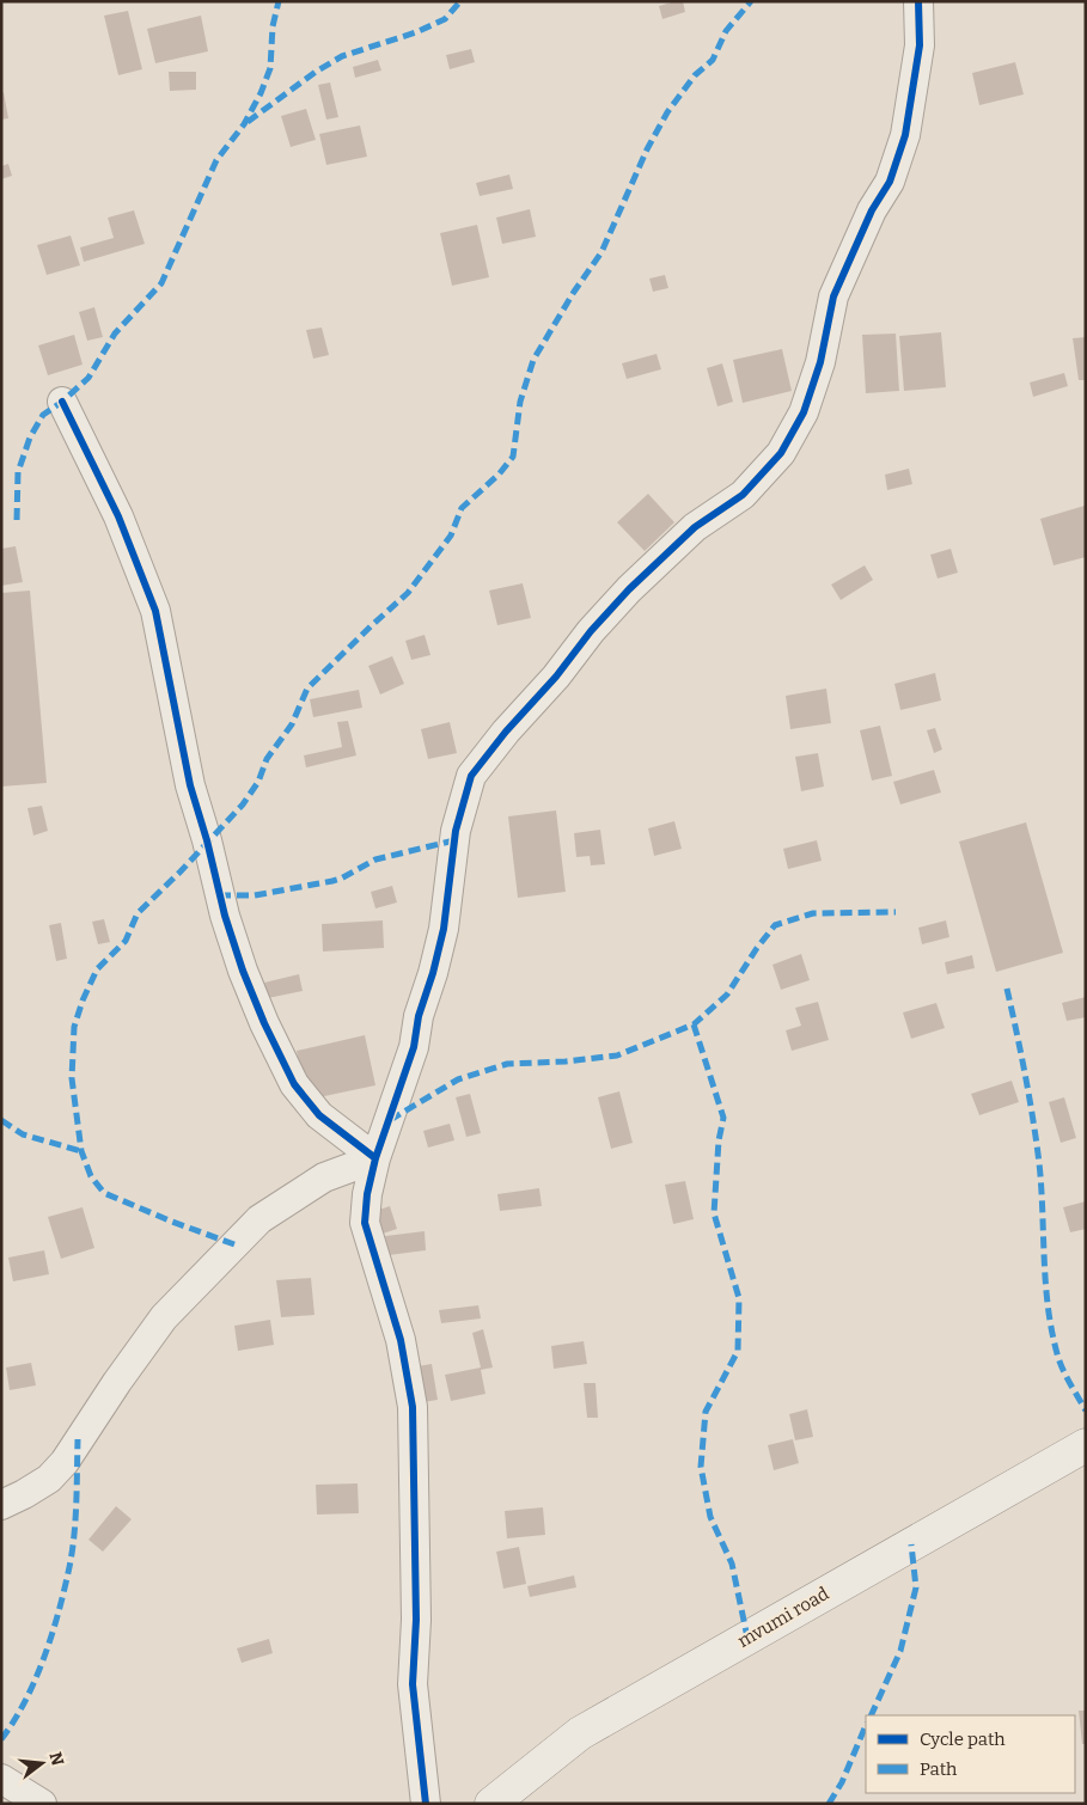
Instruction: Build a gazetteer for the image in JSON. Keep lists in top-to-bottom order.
{
  "streets": {
    "street": ["mvumi road"]
  },
  "legend": ["Cycle path", "Path"],
  "north": "right"
}
